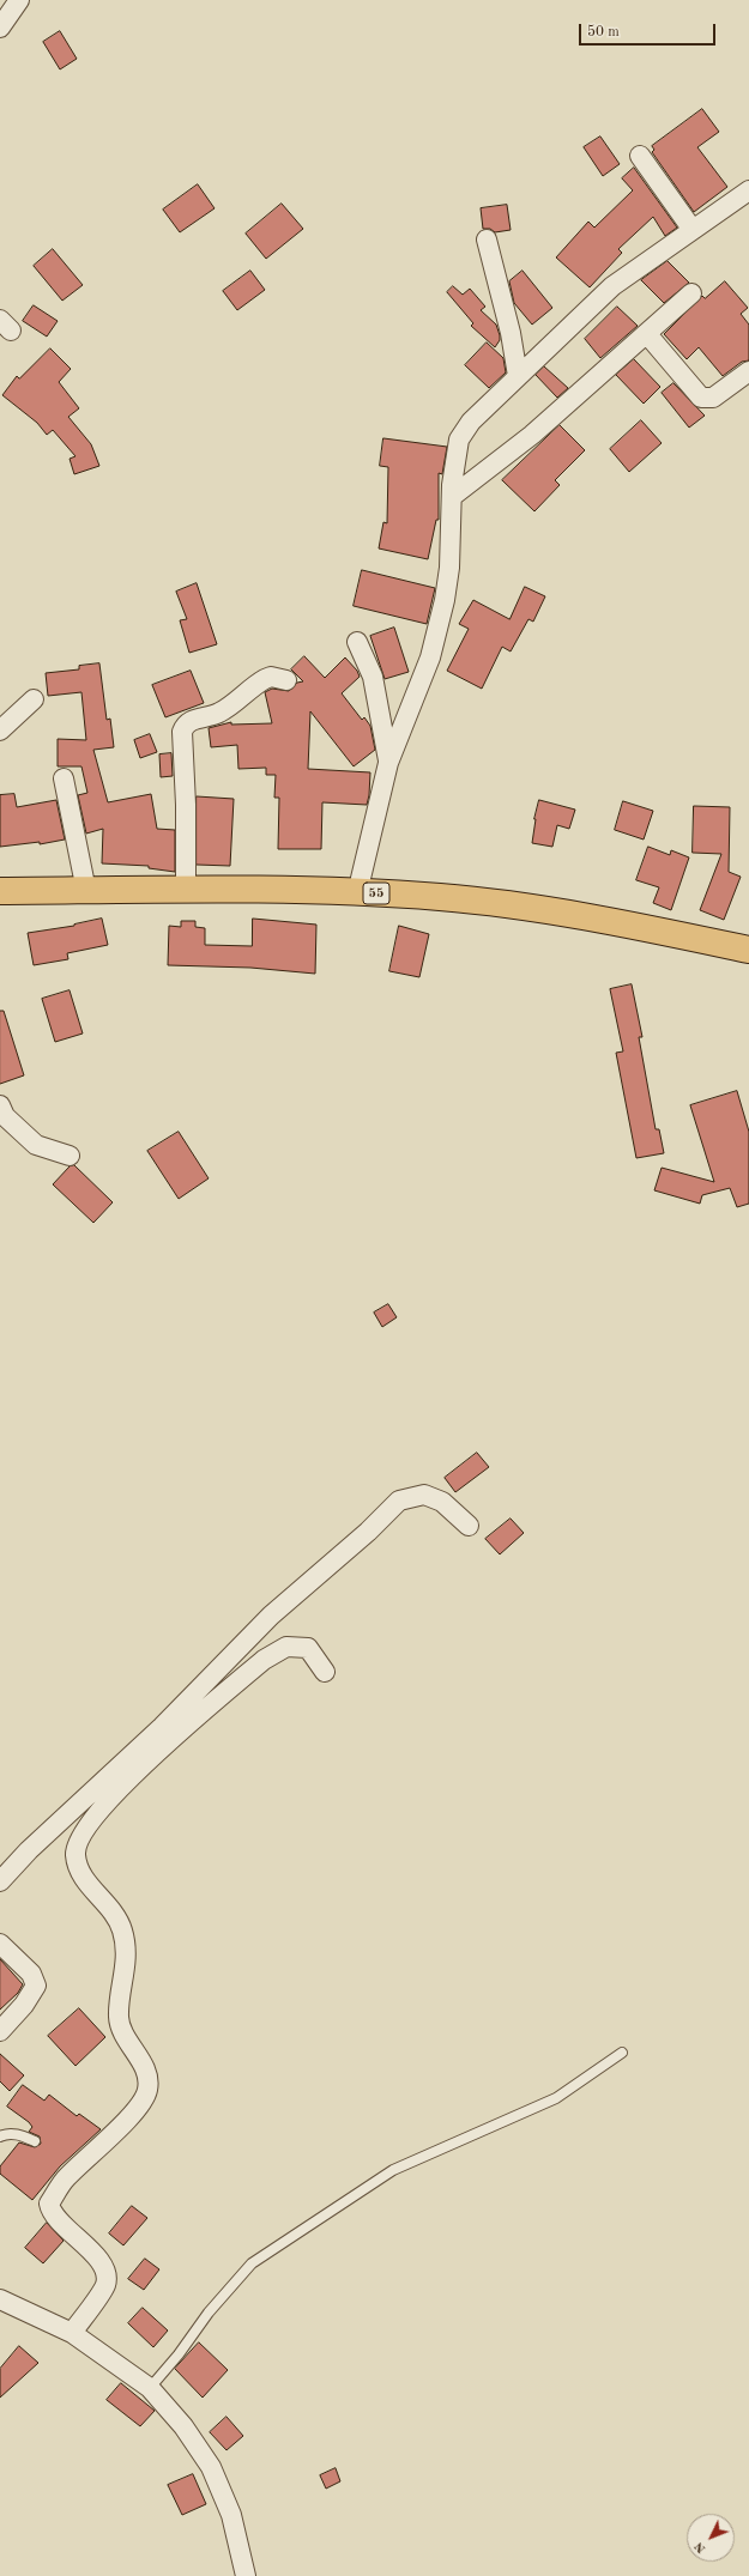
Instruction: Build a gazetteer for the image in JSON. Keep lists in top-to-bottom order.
{
  "streets": {
    "highway": ["55"]
  },
  "scale_bar": "50 m",
  "north": "bottom left"
}
